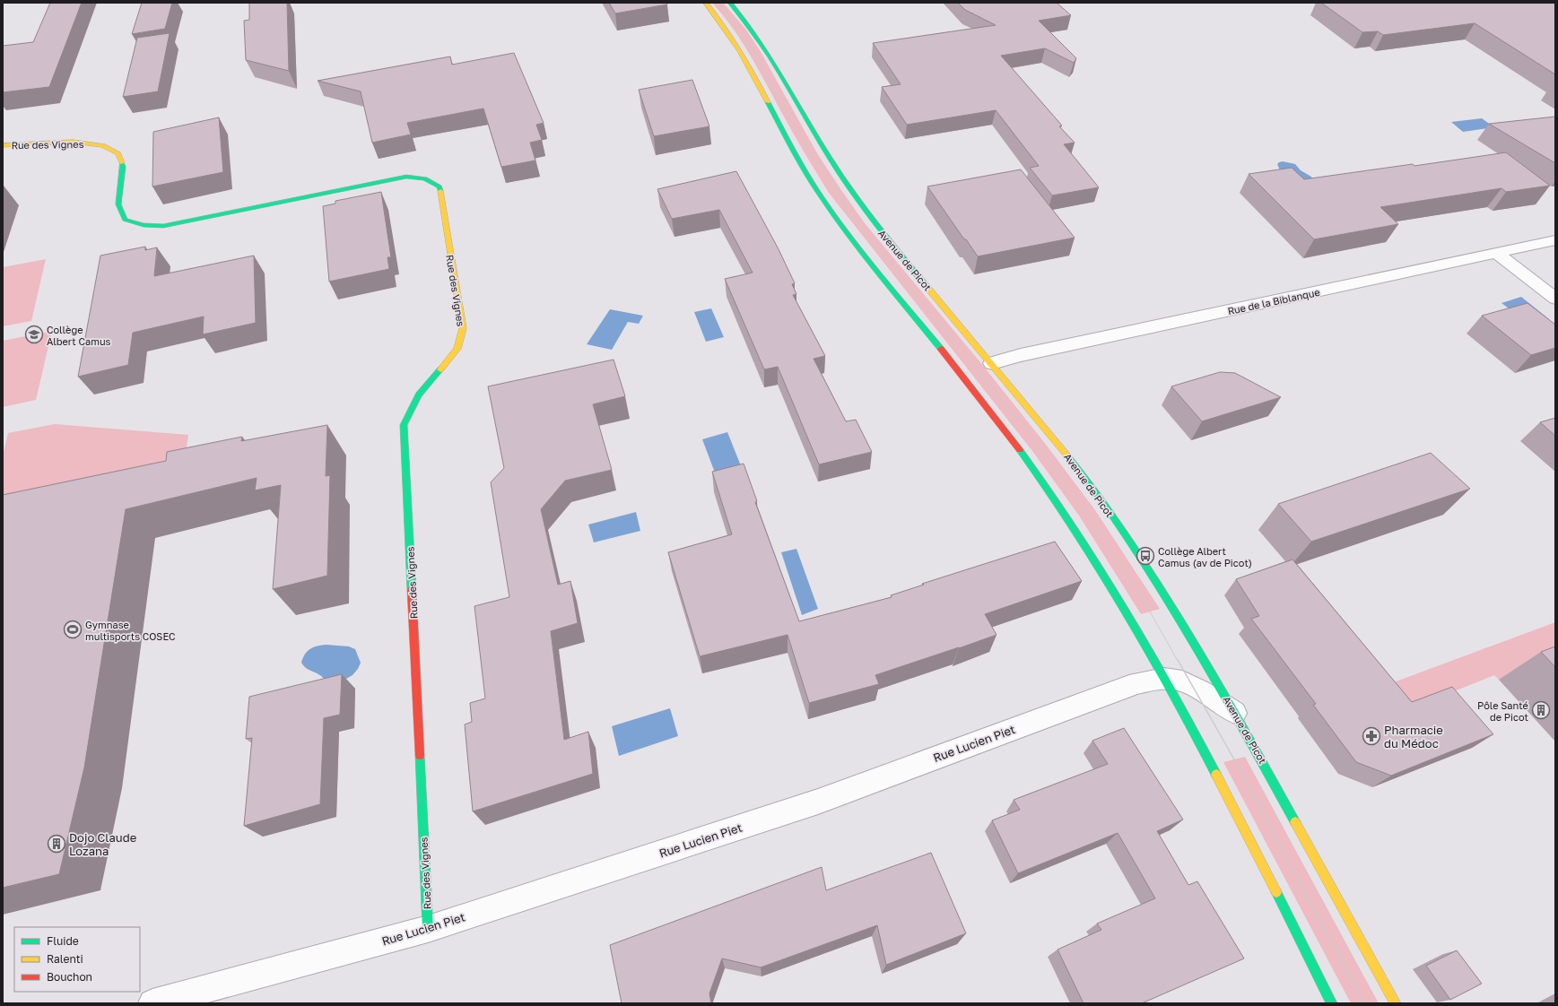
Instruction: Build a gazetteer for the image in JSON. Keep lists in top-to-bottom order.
{
  "streets": {
    "street": [
      "Rue des Vignes",
      "Avenue de Picot",
      "Rue de la Biblanque",
      "Rue Lucien Piet"
    ]
  },
  "crossings": [
    ["Rue des Vignes", "Rue Lucien Piet"],
    ["Avenue de Picot", "Rue de la Biblanque"],
    ["Avenue de Picot", "Rue Lucien Piet"]
  ],
  "places": {
    "school or university": ["Collège Albert Camus"],
    "bus stop": ["Collège Albert Camus (av de Picot)"],
    "sports": ["Gymnase multisports COSEC"],
    "building": ["Pôle Santé de Picot", "Dojo Claude Lozana"],
    "pharmacy": ["Pharmacie du Médoc"]
  },
  "legend": ["Fluide", "Ralenti", "Bouchon"]
}
